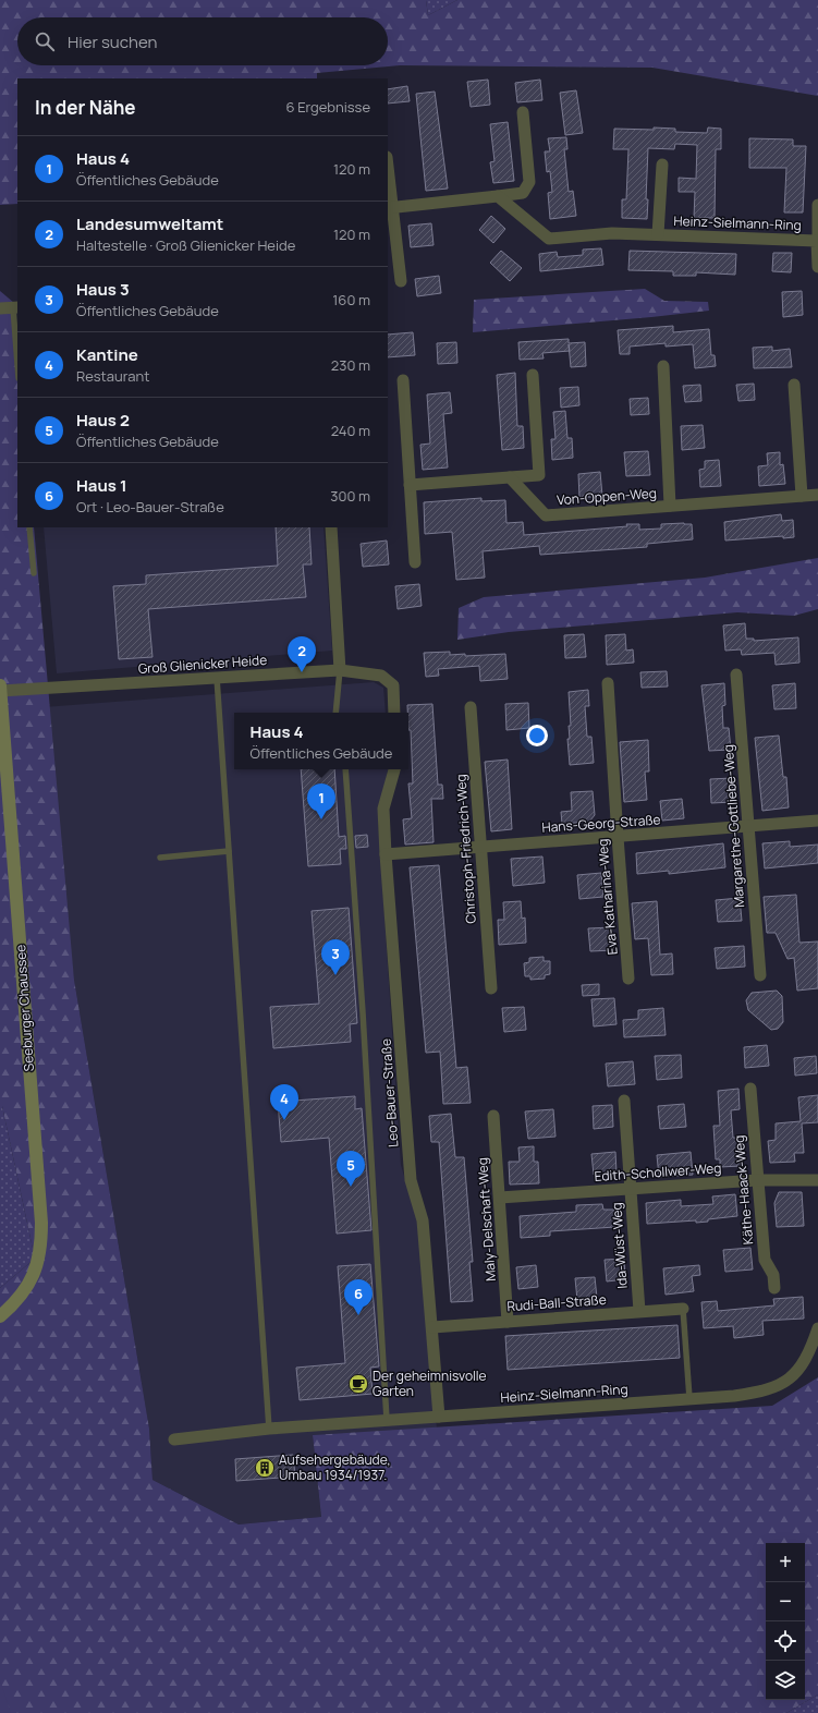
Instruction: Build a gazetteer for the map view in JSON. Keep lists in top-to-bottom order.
{
  "streets": {
    "street": [
      "Heinz-Sielmann-Ring",
      "Von-Oppen-Weg",
      "Groß Glienicker Heide",
      "Hans-Georg-Straße",
      "Margarethe-Gottliebe-Weg",
      "Christoph-Friedrich-Weg",
      "Eva-Katharina-Weg",
      "Seeburger Chaussee",
      "Leo-Bauer-Straße",
      "Edith-Schollwer-Weg",
      "Käthe-Haack-Weg",
      "Maly-Delschaft-Weg",
      "Ida-Wüst-Weg",
      "Rudi-Ball-Straße"
    ]
  },
  "crossings": [
    ["Heinz-Sielmann-Ring", "Leo-Bauer-Straße"],
    ["Groß Glienicker Heide", "Seeburger Chaussee"],
    ["Hans-Georg-Straße", "Margarethe-Gottliebe-Weg"],
    ["Hans-Georg-Straße", "Christoph-Friedrich-Weg"],
    ["Hans-Georg-Straße", "Eva-Katharina-Weg"],
    ["Hans-Georg-Straße", "Leo-Bauer-Straße"],
    ["Leo-Bauer-Straße", "Rudi-Ball-Straße"],
    ["Edith-Schollwer-Weg", "Käthe-Haack-Weg"],
    ["Edith-Schollwer-Weg", "Maly-Delschaft-Weg"],
    ["Edith-Schollwer-Weg", "Ida-Wüst-Weg"],
    ["Maly-Delschaft-Weg", "Rudi-Ball-Straße"],
    ["Ida-Wüst-Weg", "Rudi-Ball-Straße"]
  ],
  "places": {
    "cafe": ["Der geheimnisvolle Garten"],
    "building": ["Aufsehergebäude, Umbau 1934/1937."]
  },
  "page": {
    "search": "Hier suchen",
    "heading": ["In der Nähe", "6 Ergebnisse"],
    "list": [
      {
        "mark": "1",
        "name": "Haus 4",
        "note": "Öffentliches Gebäude",
        "value": "120 m"
      },
      {
        "mark": "2",
        "name": "Landesumweltamt",
        "note": "Haltestelle · Groß Glienicker Heide",
        "value": "120 m"
      },
      {
        "mark": "3",
        "name": "Haus 3",
        "note": "Öffentliches Gebäude",
        "value": "160 m"
      },
      {
        "mark": "4",
        "name": "Kantine",
        "note": "Restaurant",
        "value": "230 m"
      },
      {
        "mark": "5",
        "name": "Haus 2",
        "note": "Öffentliches Gebäude",
        "value": "240 m"
      },
      {
        "mark": "6",
        "name": "Haus 1",
        "note": "Ort · Leo-Bauer-Straße",
        "value": "300 m"
      }
    ],
    "pins": [
      "2",
      "1",
      "3",
      "4",
      "5",
      "6"
    ],
    "popup": ["Haus 4", "Öffentliches Gebäude"],
    "map_buttons": ["+", "−"]
  }
}
